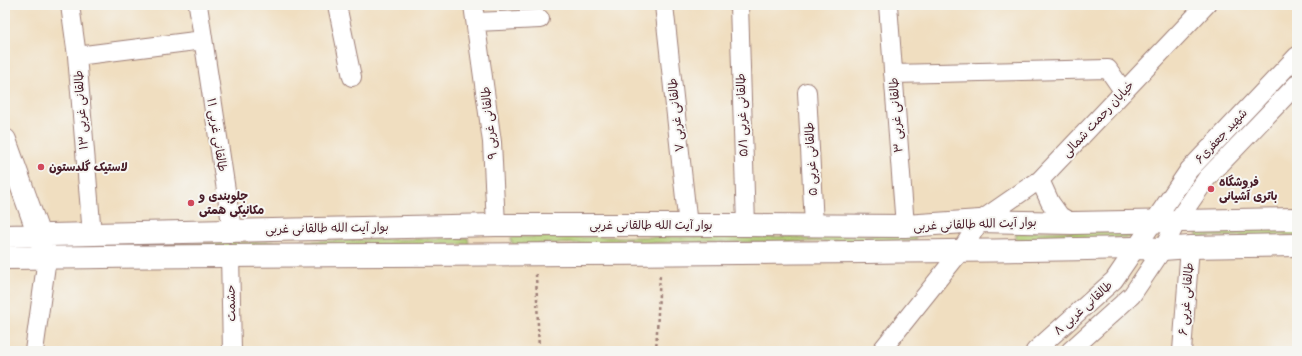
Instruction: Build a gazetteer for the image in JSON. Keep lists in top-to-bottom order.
{
  "streets": {
    "main road": ["بوار آیت الله طالقانی غربی"],
    "street": [
      "طالقانی غربی ۱۳",
      "طالقانی غربی ۷",
      "طالقانی غربی ۵/۱",
      "طالقانی غربی ۳",
      "خیابان رحمت شمالی",
      "طالقانی غربی ۹",
      "طالقانی غربی ۱۱",
      "شهید جعفری۶",
      "طالقانی غربی ۵",
      "طالقانی غربی ۶",
      "حشمت",
      "طالقانی غربی ۸"
    ]
  },
  "crossings": [
    ["طالقانی غربی ۱۳", "بوار آیت الله طالقانی غربی"],
    ["طالقانی غربی ۷", "بوار آیت الله طالقانی غربی"],
    ["طالقانی غربی ۵/۱", "بوار آیت الله طالقانی غربی"],
    ["طالقانی غربی ۳", "بوار آیت الله طالقانی غربی"],
    ["خیابان رحمت شمالی", "بوار آیت الله طالقانی غربی"],
    ["طالقانی غربی ۹", "بوار آیت الله طالقانی غربی"],
    ["طالقانی غربی ۱۱", "بوار آیت الله طالقانی غربی"],
    ["شهید جعفری۶", "بوار آیت الله طالقانی غربی"],
    ["شهید جعفری۶", "طالقانی غربی ۸"],
    ["طالقانی غربی ۵", "بوار آیت الله طالقانی غربی"],
    ["بوار آیت الله طالقانی غربی", "طالقانی غربی ۸"]
  ],
  "places": ["لاستیک گلدستون", "فروشگاه باتری آشیانی", "جلوبندی و مکانیکی همتی"]
}
